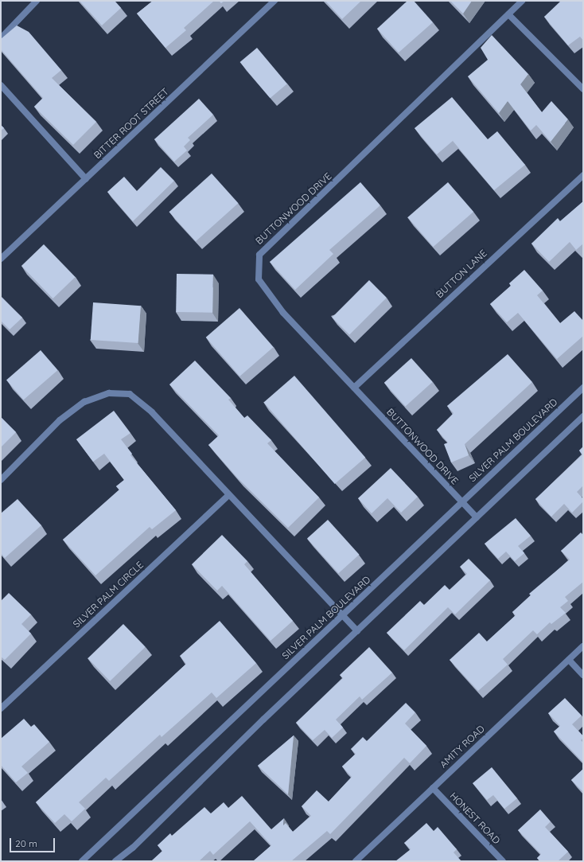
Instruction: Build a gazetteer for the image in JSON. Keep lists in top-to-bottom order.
{
  "streets": {
    "street": [
      "BITTER ROOT STREET",
      "BUTTONWOOD DRIVE",
      "BUTTON LANE",
      "SILVER PALM BOULEVARD",
      "SILVER PALM CIRCLE",
      "AMITY ROAD",
      "HONEST ROAD"
    ]
  },
  "crossings": [
    ["BUTTONWOOD DRIVE", "BUTTON LANE"],
    ["BUTTONWOOD DRIVE", "SILVER PALM BOULEVARD"],
    ["AMITY ROAD", "HONEST ROAD"]
  ],
  "scale_bar": "20 m"
}
